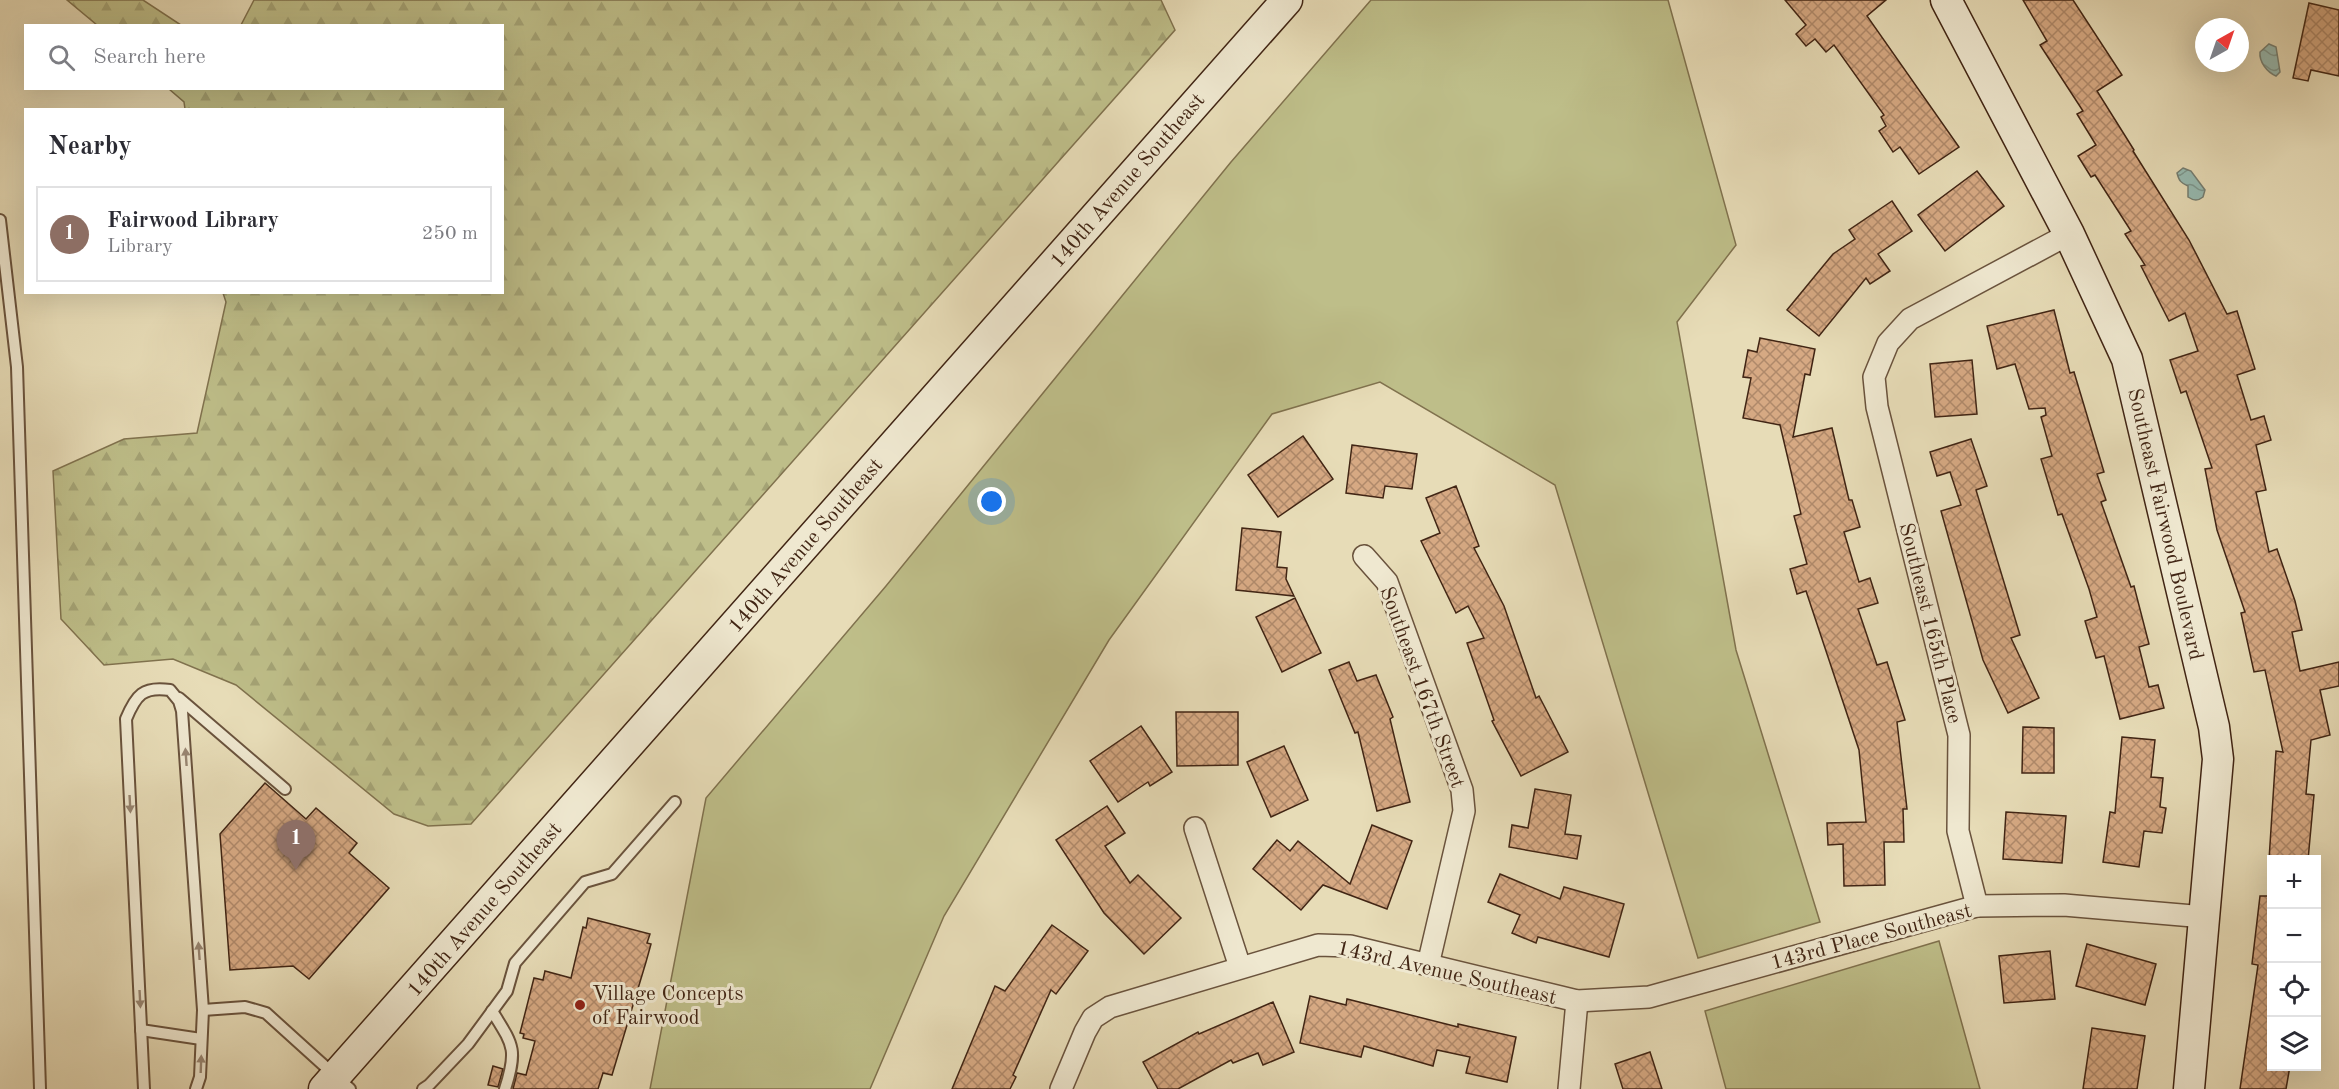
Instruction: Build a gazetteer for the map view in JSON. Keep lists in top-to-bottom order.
{
  "streets": {
    "main road": ["140th Avenue Southeast", "Southeast Fairwood Boulevard"],
    "street": [
      "Southeast 165th Place",
      "Southeast 167th Street",
      "143rd Place Southeast",
      "143rd Avenue Southeast"
    ]
  },
  "crossings": [
    ["Southeast Fairwood Boulevard", "Southeast 165th Place"],
    ["Southeast Fairwood Boulevard", "143rd Place Southeast"],
    ["Southeast 165th Place", "143rd Place Southeast"],
    ["Southeast 167th Street", "143rd Avenue Southeast"],
    ["143rd Place Southeast", "143rd Avenue Southeast"]
  ],
  "places": ["Village Concepts of Fairwood"],
  "north": "top right",
  "page": {
    "search": "Search here",
    "heading": "Nearby",
    "list": [
      {
        "mark": "1",
        "name": "Fairwood Library",
        "note": "Library",
        "value": "250 m"
      }
    ],
    "pins": "1",
    "map_buttons": ["+", "−"]
  }
}
